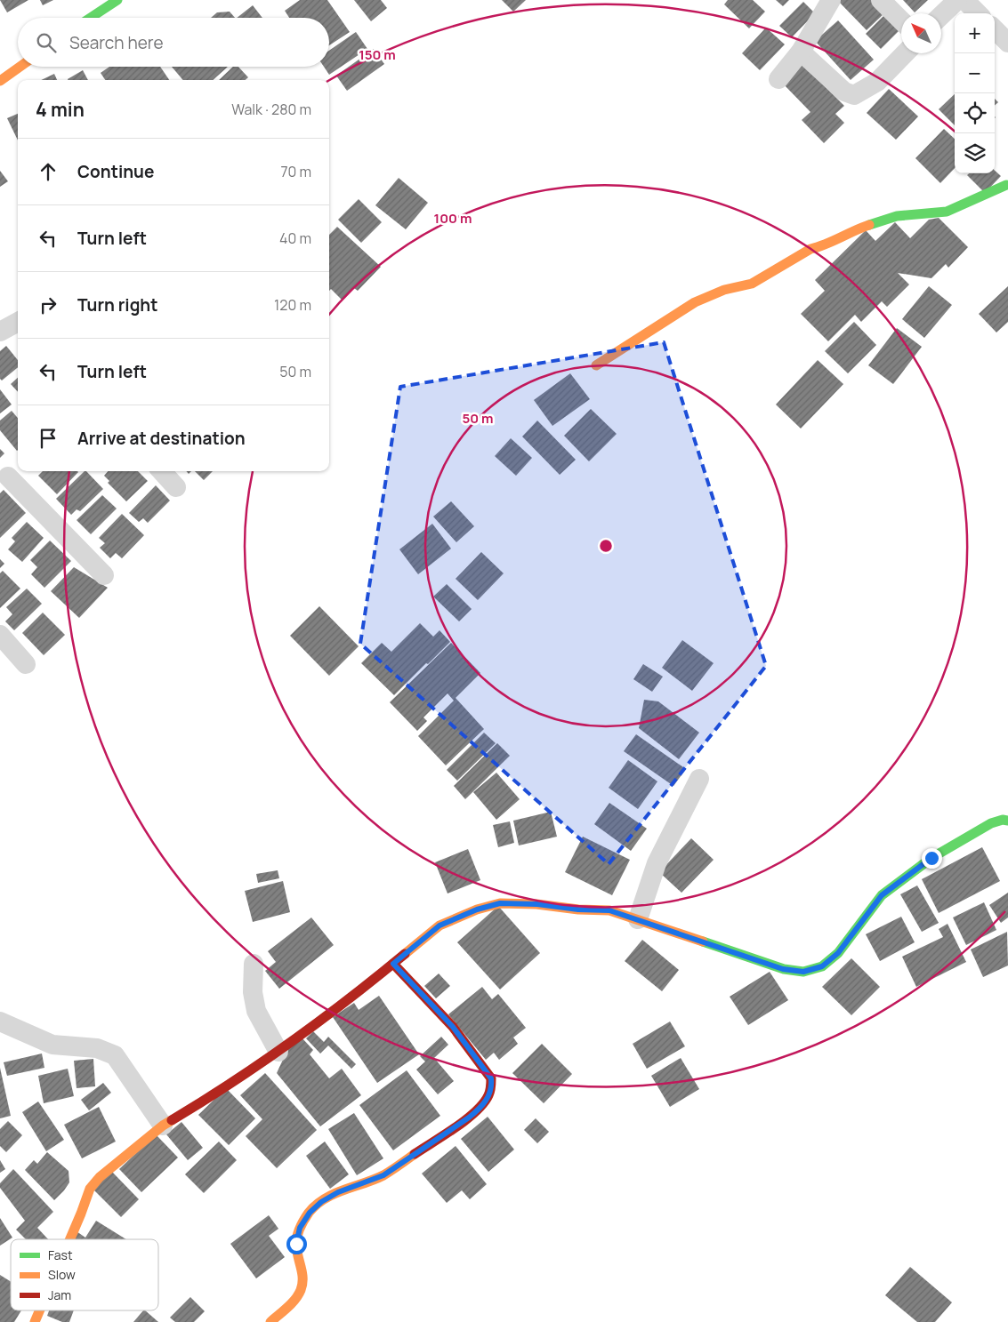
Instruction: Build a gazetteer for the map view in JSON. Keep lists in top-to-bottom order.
{
  "legend": ["Fast", "Slow", "Jam"],
  "north": "top left",
  "page": {
    "map_buttons": ["+", "−"],
    "search": "Search here",
    "heading": ["4 min", "Walk · 280 m"],
    "list": [
      ["Continue", "70 m"],
      ["Turn left", "40 m"],
      ["Turn right", "120 m"],
      ["Turn left", "50 m"],
      "Arrive at destination"
    ]
  },
  "rings": ["150 m", "100 m", "50 m"]
}
